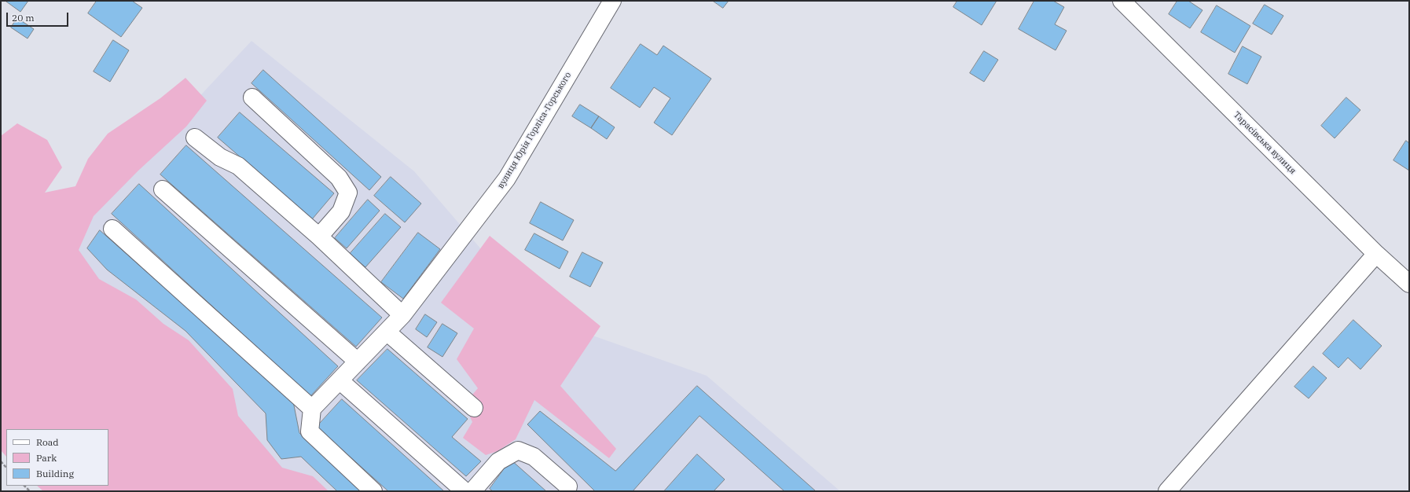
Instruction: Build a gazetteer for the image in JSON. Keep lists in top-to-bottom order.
{
  "streets": {
    "street": ["вулиця Юрія Горліса-Горського", "Тарасівська вулиця"]
  },
  "legend": ["Road", "Park", "Building"],
  "scale_bar": "20 m"
}
